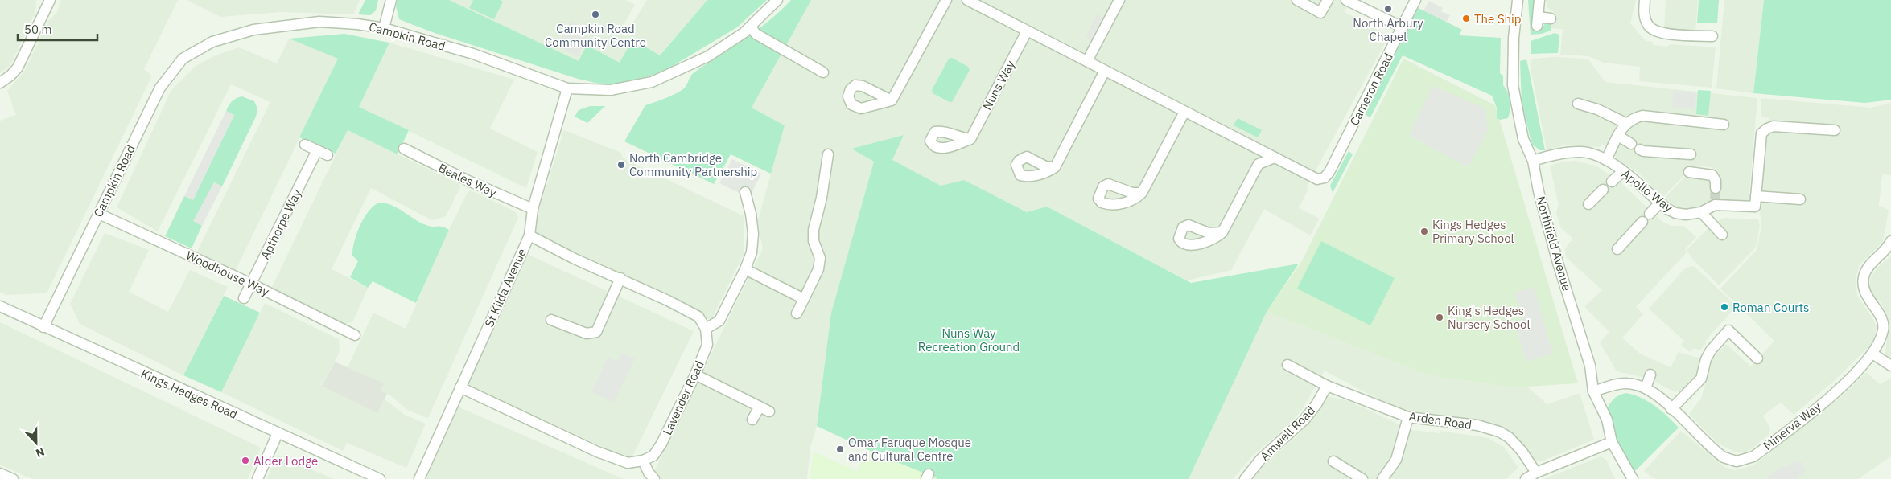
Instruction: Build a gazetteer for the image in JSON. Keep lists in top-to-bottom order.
{
  "streets": {
    "street": [
      "Campkin Road",
      "Nuns Way",
      "Cameron Road",
      "Beales Way",
      "Apollo Way",
      "Apthorpe Way",
      "Northfield Avenue",
      "Woodhouse Way",
      "St Kilda Avenue",
      "Kings Hedges Road",
      "Lavender Road",
      "Arden Road",
      "Minerva Way",
      "Amwell Road"
    ]
  },
  "crossings": [
    ["Campkin Road", "Woodhouse Way"],
    ["Campkin Road", "St Kilda Avenue"],
    ["Campkin Road", "Kings Hedges Road"],
    ["Beales Way", "St Kilda Avenue"],
    ["Apollo Way", "Northfield Avenue"],
    ["Apthorpe Way", "Woodhouse Way"],
    ["Northfield Avenue", "Minerva Way"],
    ["Arden Road", "Amwell Road"]
  ],
  "parks": ["Nuns Way Recreation Ground"],
  "places": [
    "North Arbury Chapel",
    "Campkin Road Community Centre",
    "The Ship",
    "North Cambridge Community Partnership",
    "Kings Hedges Primary School",
    "Roman Courts",
    "King's Hedges Nursery School",
    "Omar Faruque Mosque and Cultural Centre",
    "Alder Lodge"
  ],
  "scale_bar": "50 m",
  "north": "bottom"
}
